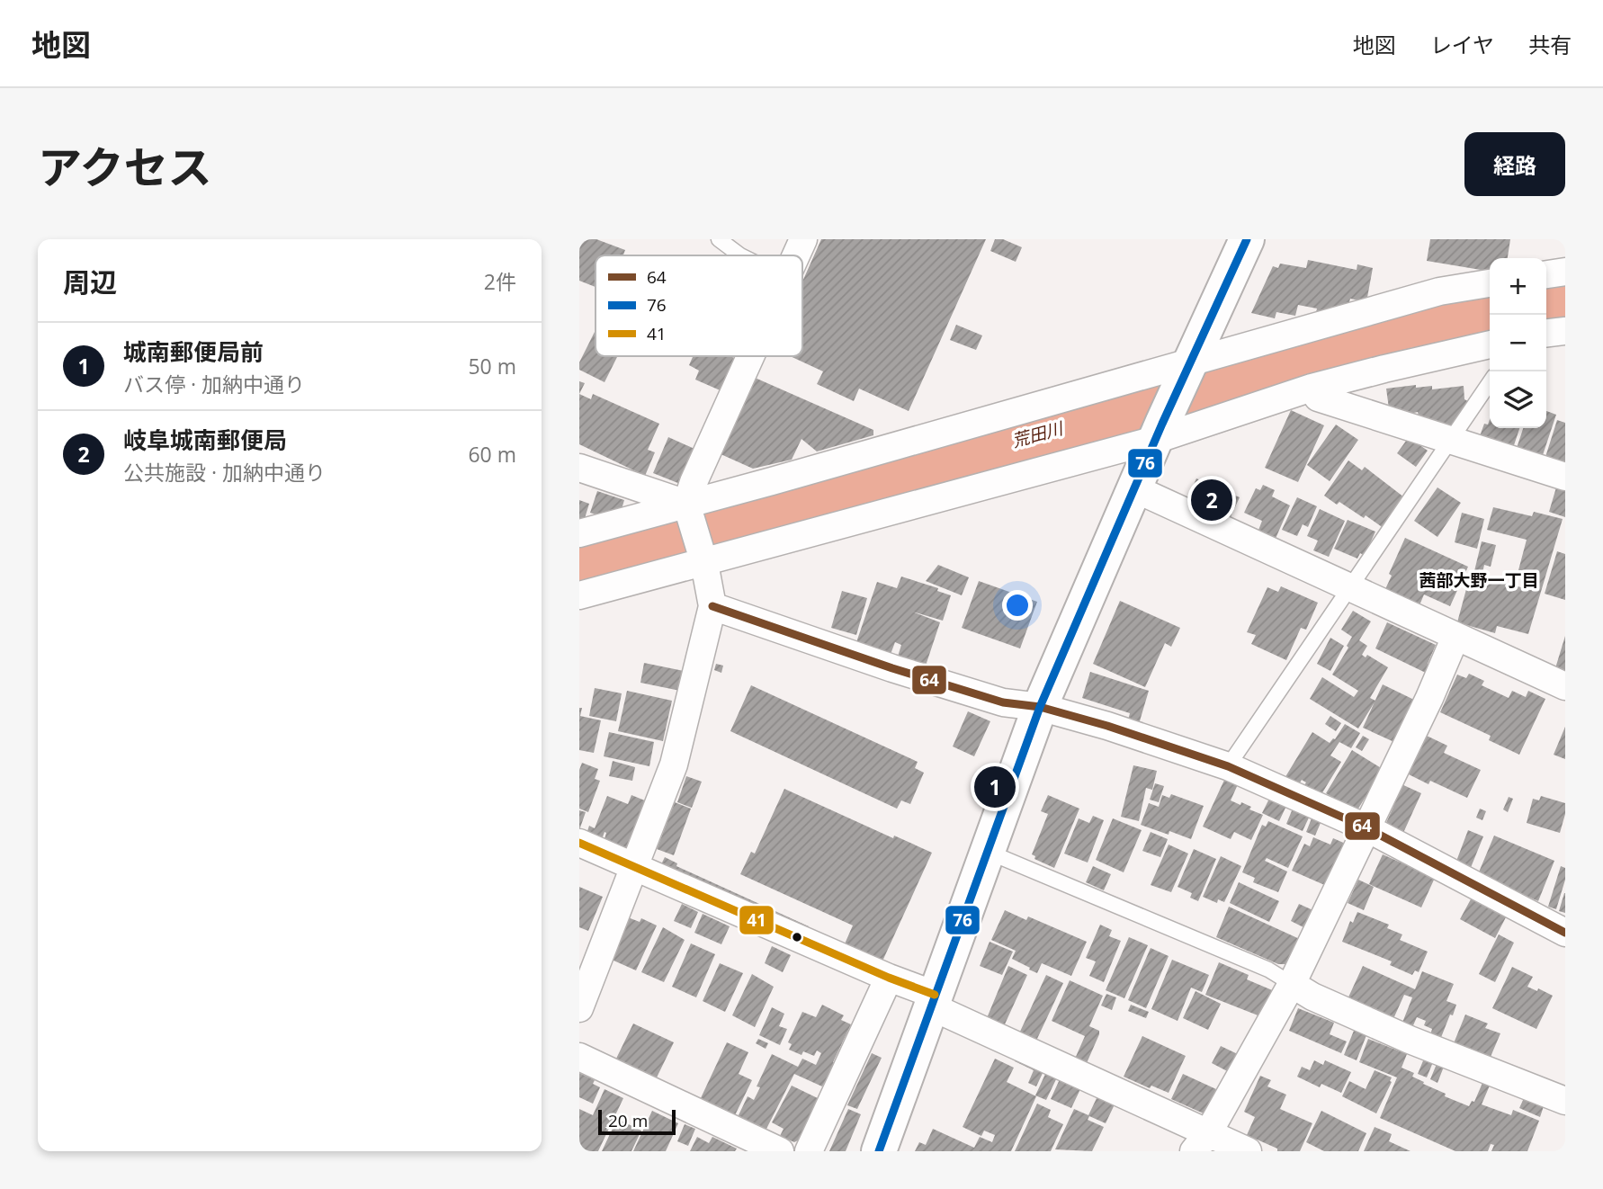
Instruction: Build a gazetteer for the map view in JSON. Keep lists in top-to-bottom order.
{
  "districts": ["茜部大野一丁目"],
  "water": ["荒田川"],
  "lines": ["transit line 76", "transit line 64", "transit line 41"],
  "legend": ["64", "76", "41"],
  "scale_bar": "20 m",
  "page": {
    "header": "地図",
    "nav": ["地図", "レイヤ", "共有"],
    "title": "アクセス",
    "buttons": "経路",
    "heading": ["周辺", "2件"],
    "map_buttons": ["+", "−"],
    "list": [
      {
        "mark": "1",
        "name": "城南郵便局前",
        "note": "バス停 · 加納中通り",
        "value": "50 m"
      },
      {
        "mark": "2",
        "name": "岐阜城南郵便局",
        "note": "公共施設 · 加納中通り",
        "value": "60 m"
      }
    ],
    "pins": ["2", "1"],
    "scale": "20 m"
  }
}
